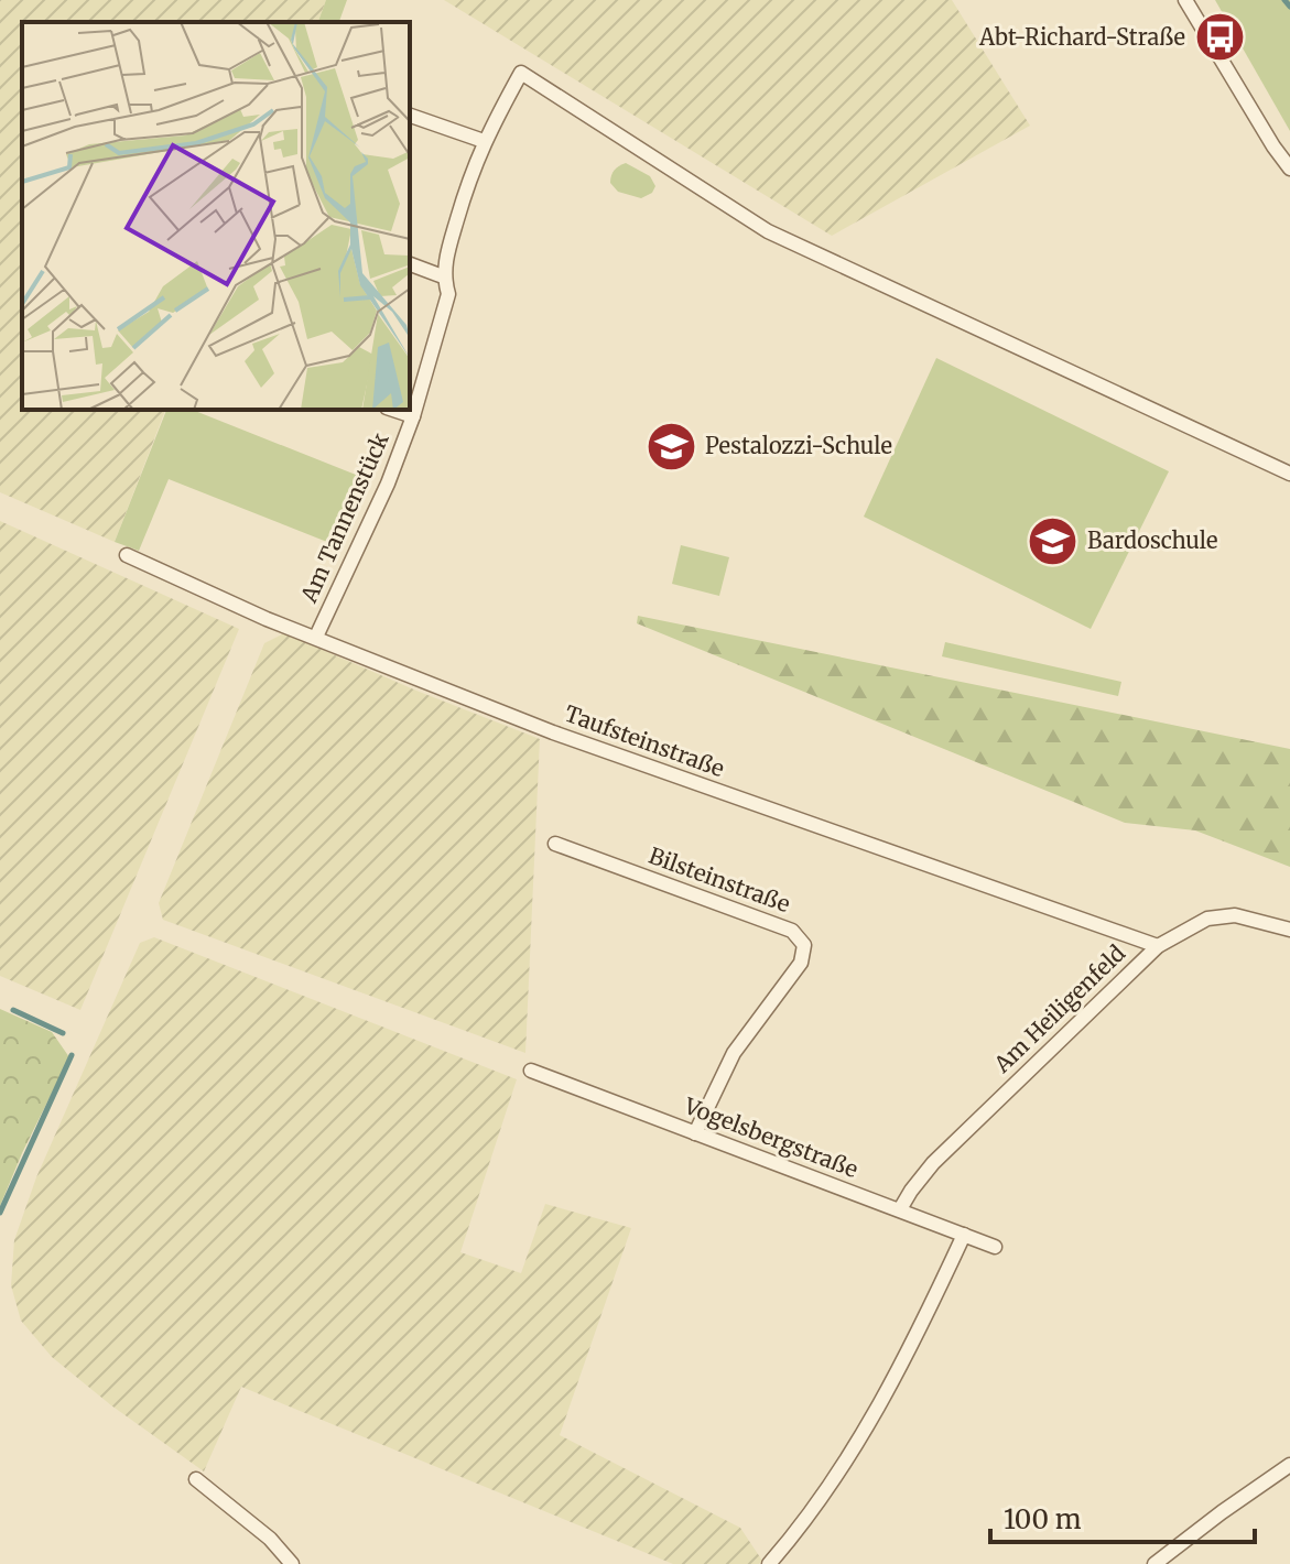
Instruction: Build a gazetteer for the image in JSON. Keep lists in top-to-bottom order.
{
  "streets": {
    "street": [
      "Am Tannenstück",
      "Taufsteinstraße",
      "Bilsteinstraße",
      "Am Heiligenfeld",
      "Vogelsbergstraße"
    ]
  },
  "crossings": [
    ["Am Tannenstück", "Taufsteinstraße"],
    ["Taufsteinstraße", "Am Heiligenfeld"],
    ["Bilsteinstraße", "Vogelsbergstraße"],
    ["Am Heiligenfeld", "Vogelsbergstraße"]
  ],
  "places": {
    "bus stop": ["Abt-Richard-Straße"],
    "school or university": ["Pestalozzi-Schule", "Bardoschule"]
  },
  "scale_bar": "100 m"
}
